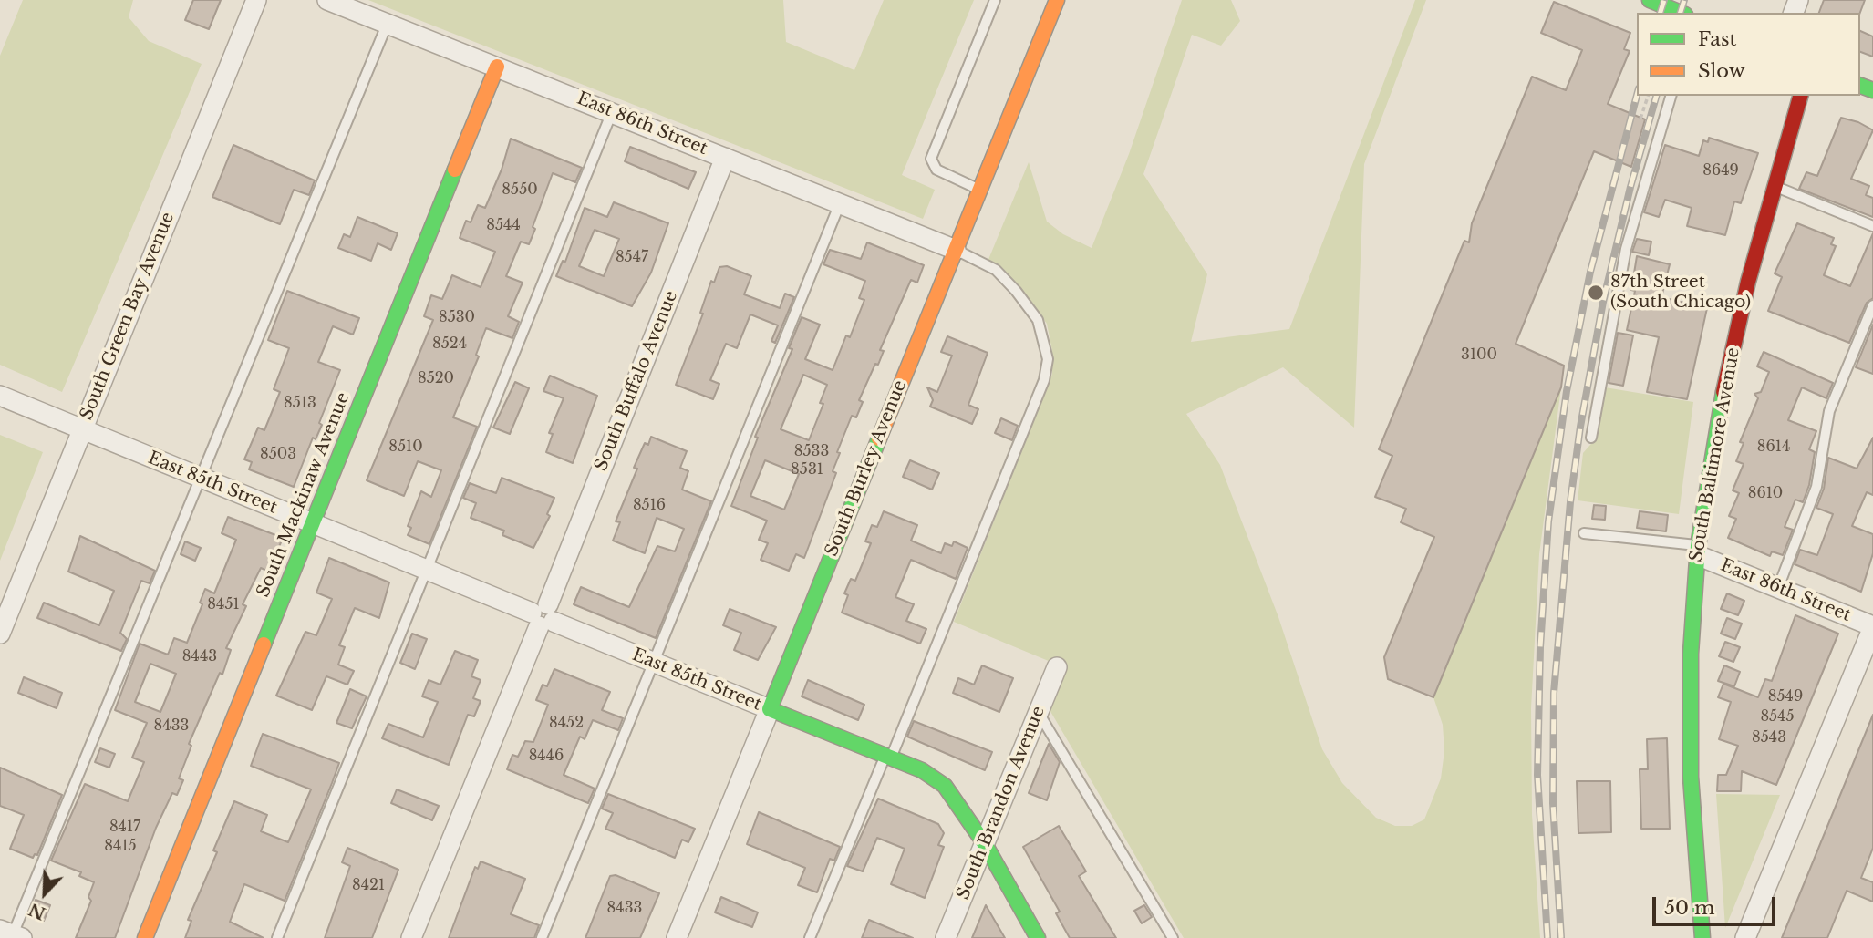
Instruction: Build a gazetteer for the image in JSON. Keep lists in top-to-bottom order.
{
  "streets": {
    "street": [
      "East 86th Street",
      "South Green Bay Avenue",
      "South Buffalo Avenue",
      "South Baltimore Avenue",
      "South Burley Avenue",
      "East 85th Street",
      "South Mackinaw Avenue",
      "South Brandon Avenue"
    ]
  },
  "crossings": [
    ["East 86th Street", "South Buffalo Avenue"],
    ["East 86th Street", "South Baltimore Avenue"],
    ["East 86th Street", "South Burley Avenue"],
    ["East 86th Street", "South Mackinaw Avenue"],
    ["South Green Bay Avenue", "East 85th Street"],
    ["South Buffalo Avenue", "East 85th Street"],
    ["South Burley Avenue", "East 85th Street"],
    ["East 85th Street", "South Mackinaw Avenue"]
  ],
  "places": ["87th Street (South Chicago)"],
  "house_numbers": [
    "8649",
    "8550",
    "8544",
    "8547",
    "8530",
    "8524",
    "3100",
    "8520",
    "8513",
    "8510",
    "8614",
    "8533",
    "8503",
    "8531",
    "8610",
    "8516",
    "8451",
    "8443",
    "8549",
    "8545",
    "8452",
    "8433",
    "8543",
    "8446",
    "8417",
    "8415",
    "8421",
    "8433"
  ],
  "legend": ["Fast", "Slow"],
  "scale_bar": "50 m",
  "north": "bottom left"
}
